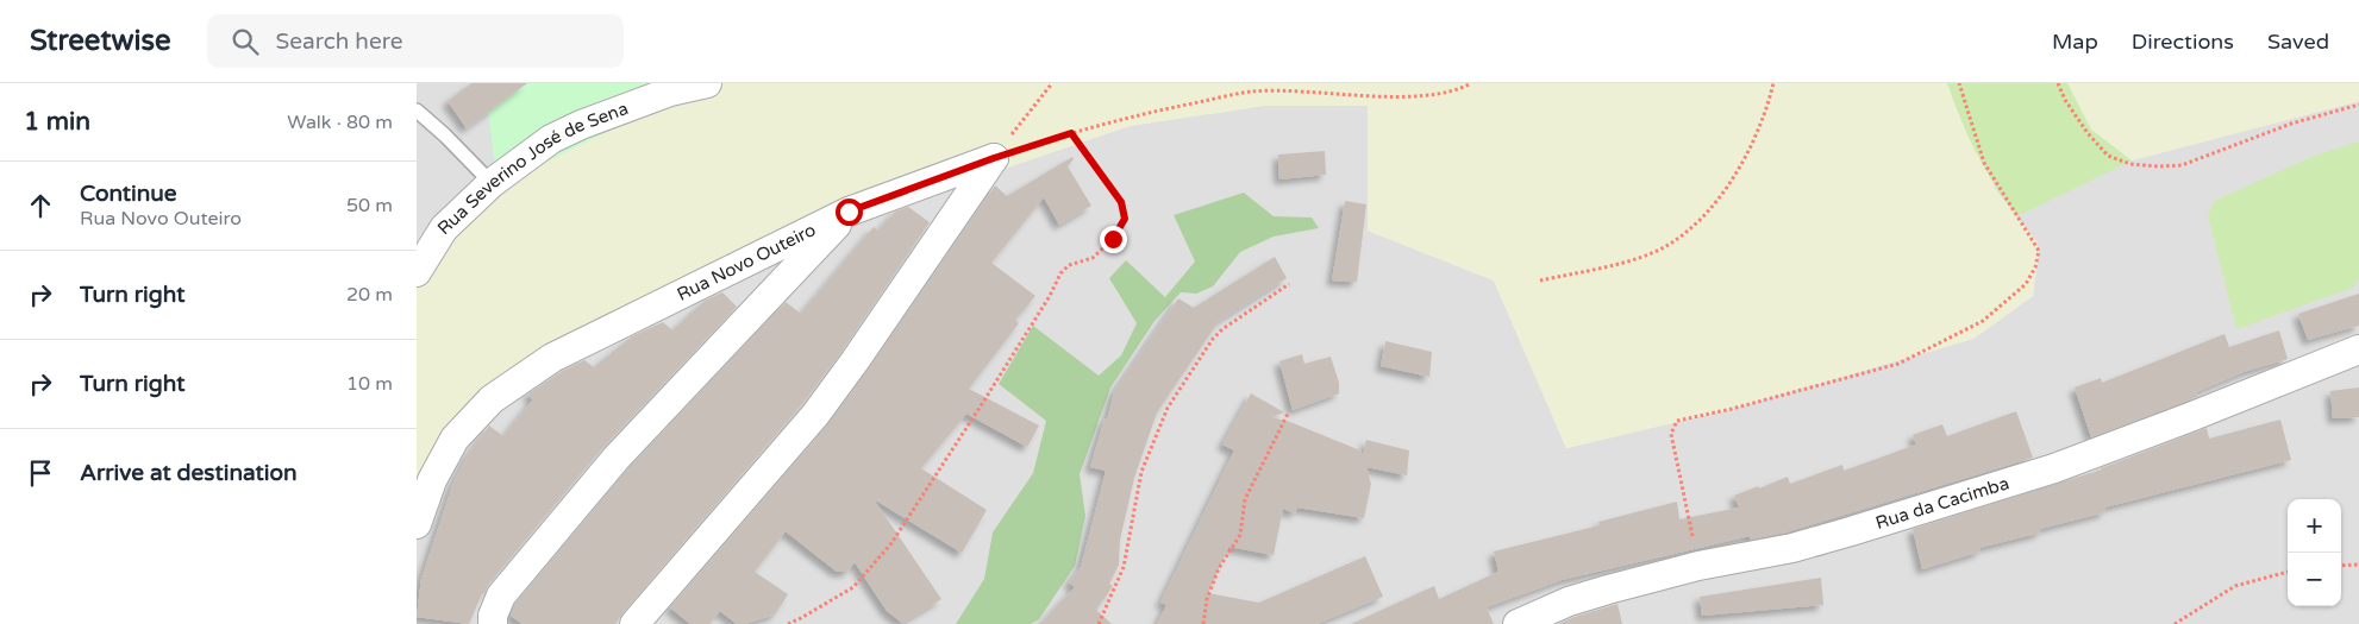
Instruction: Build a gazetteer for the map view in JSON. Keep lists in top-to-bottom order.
{
  "streets": {
    "street": ["Rua Severino José de Sena", "Rua Novo Outeiro", "Rua da Cacimba"]
  },
  "page": {
    "header": "Streetwise",
    "search": "Search here",
    "nav": ["Map", "Directions", "Saved"],
    "heading": ["1 min", "Walk · 80 m"],
    "list": [
      ["Continue", "Rua Novo Outeiro", "50 m"],
      ["Turn right", "20 m"],
      ["Turn right", "10 m"],
      "Arrive at destination"
    ],
    "map_buttons": ["+", "−"]
  }
}
